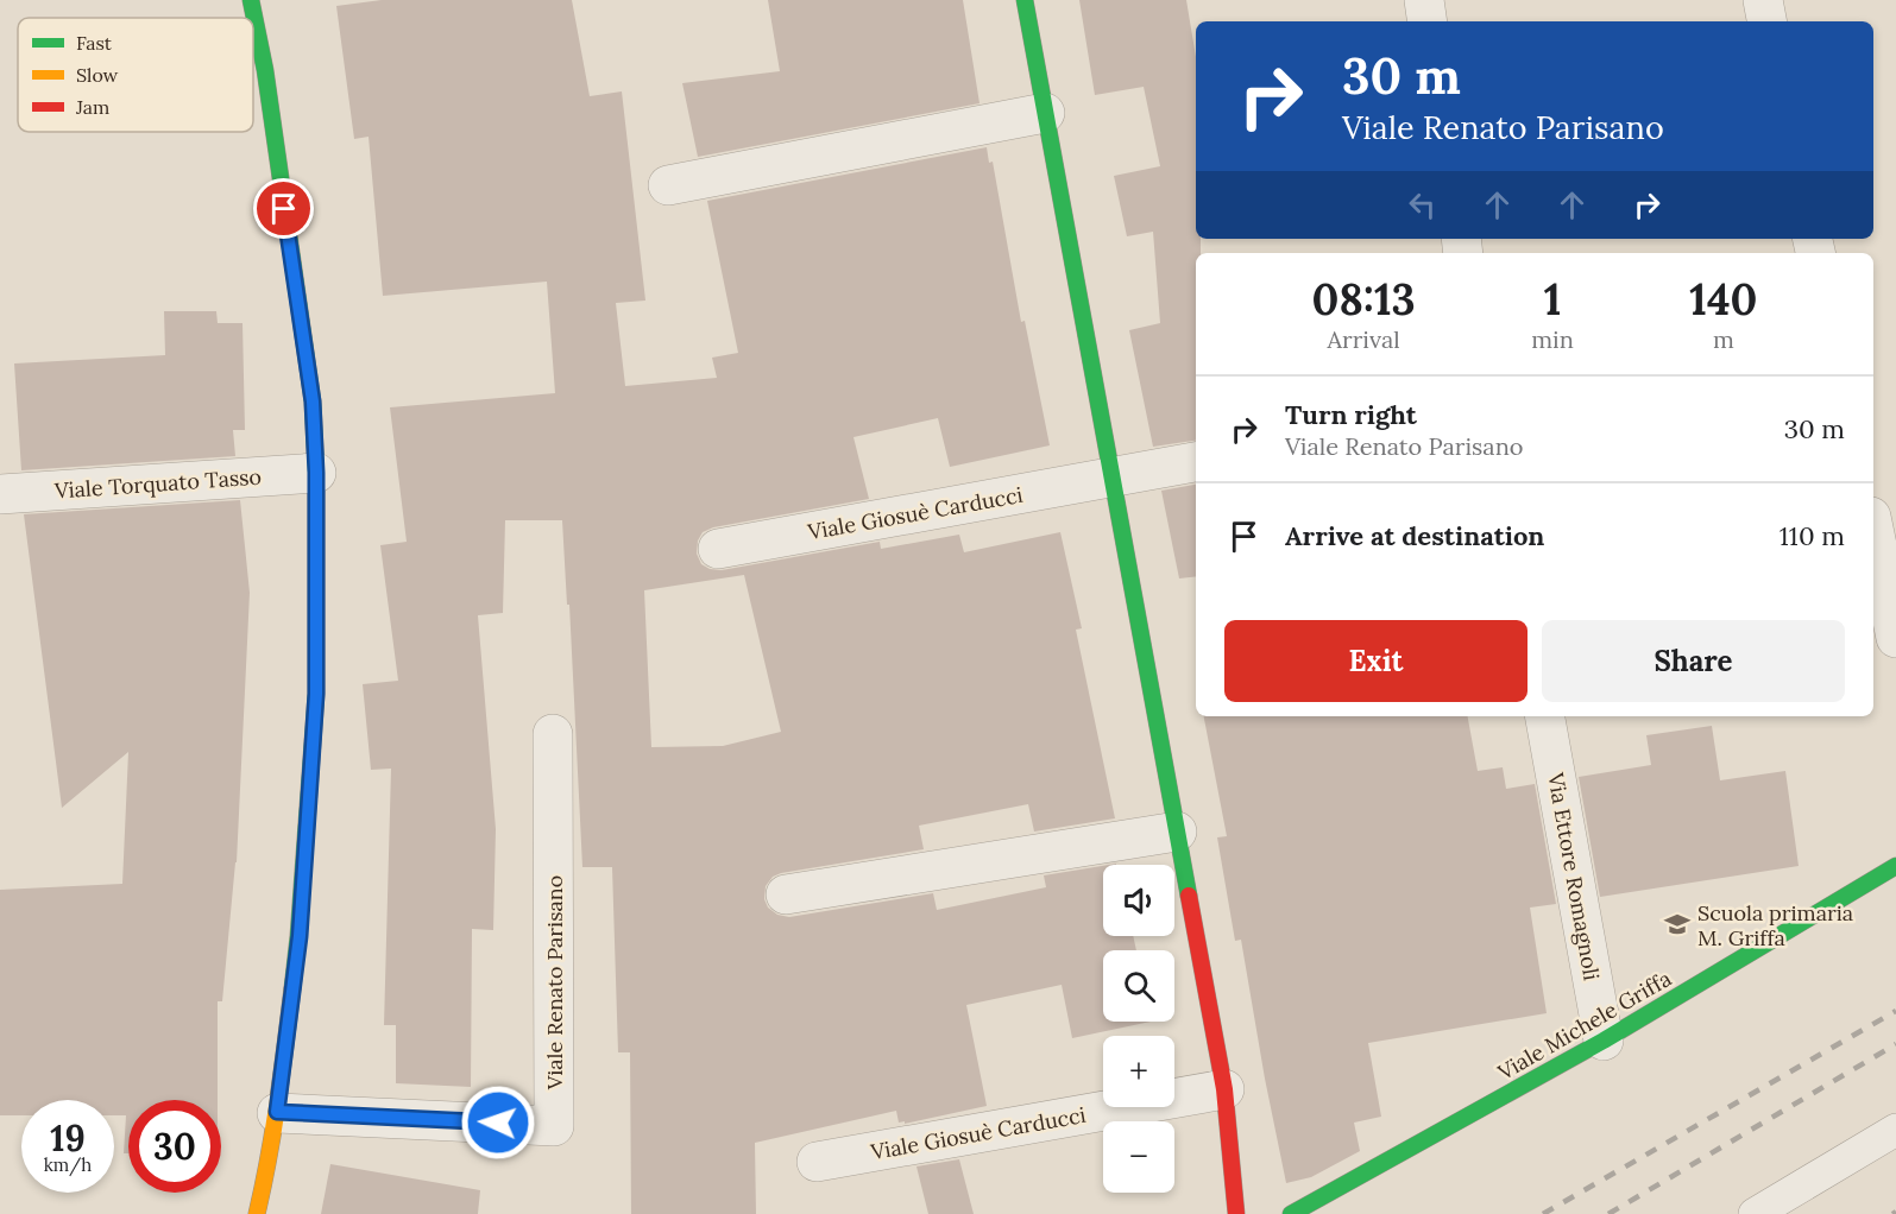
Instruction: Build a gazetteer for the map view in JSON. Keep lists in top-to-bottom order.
{
  "streets": {
    "street": [
      "Viale Torquato Tasso",
      "Viale Giosuè Carducci",
      "Via Ettore Romagnoli",
      "Viale Renato Parisano",
      "Viale Michele Griffa"
    ]
  },
  "crossings": [
    ["Via Ettore Romagnoli", "Viale Michele Griffa"]
  ],
  "places": {
    "school or university": ["Scuola primaria M. Griffa"]
  },
  "legend": ["Fast", "Slow", "Jam"],
  "page": {
    "turn": ["30 m", "Viale Renato Parisano"],
    "eta": [
      "08:13",
      "Arrival",
      "1",
      "min",
      "140",
      "m"
    ],
    "list": [
      {
        "name": "Turn right",
        "note": "Viale Renato Parisano",
        "value": "30 m"
      },
      {
        "name": "Arrive at destination",
        "value": "110 m"
      }
    ],
    "buttons": ["Exit", "Share"],
    "map_buttons": ["+", "−"],
    "speed": "19 km/h",
    "limit": "30"
  }
}
